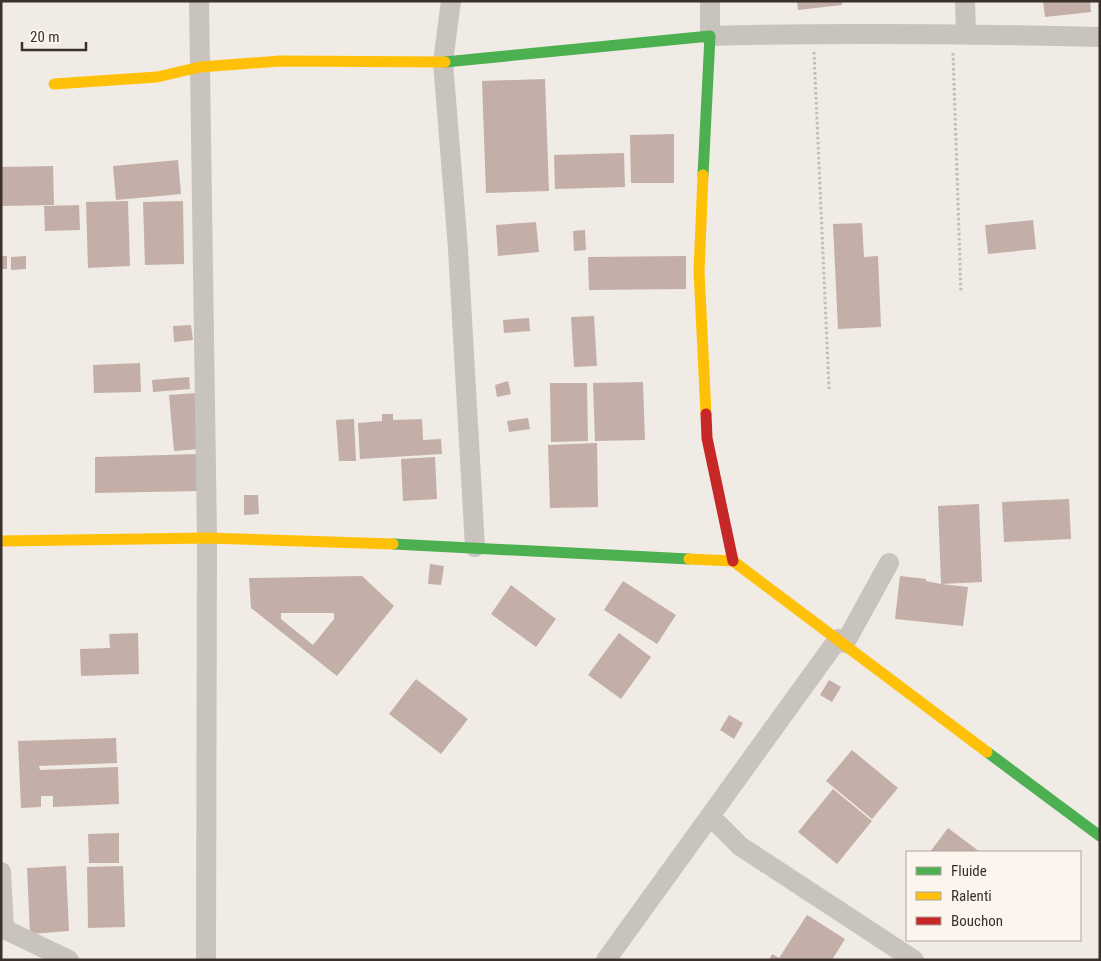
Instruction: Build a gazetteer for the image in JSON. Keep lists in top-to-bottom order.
{
  "legend": ["Fluide", "Ralenti", "Bouchon"],
  "scale_bar": "20 m"
}
